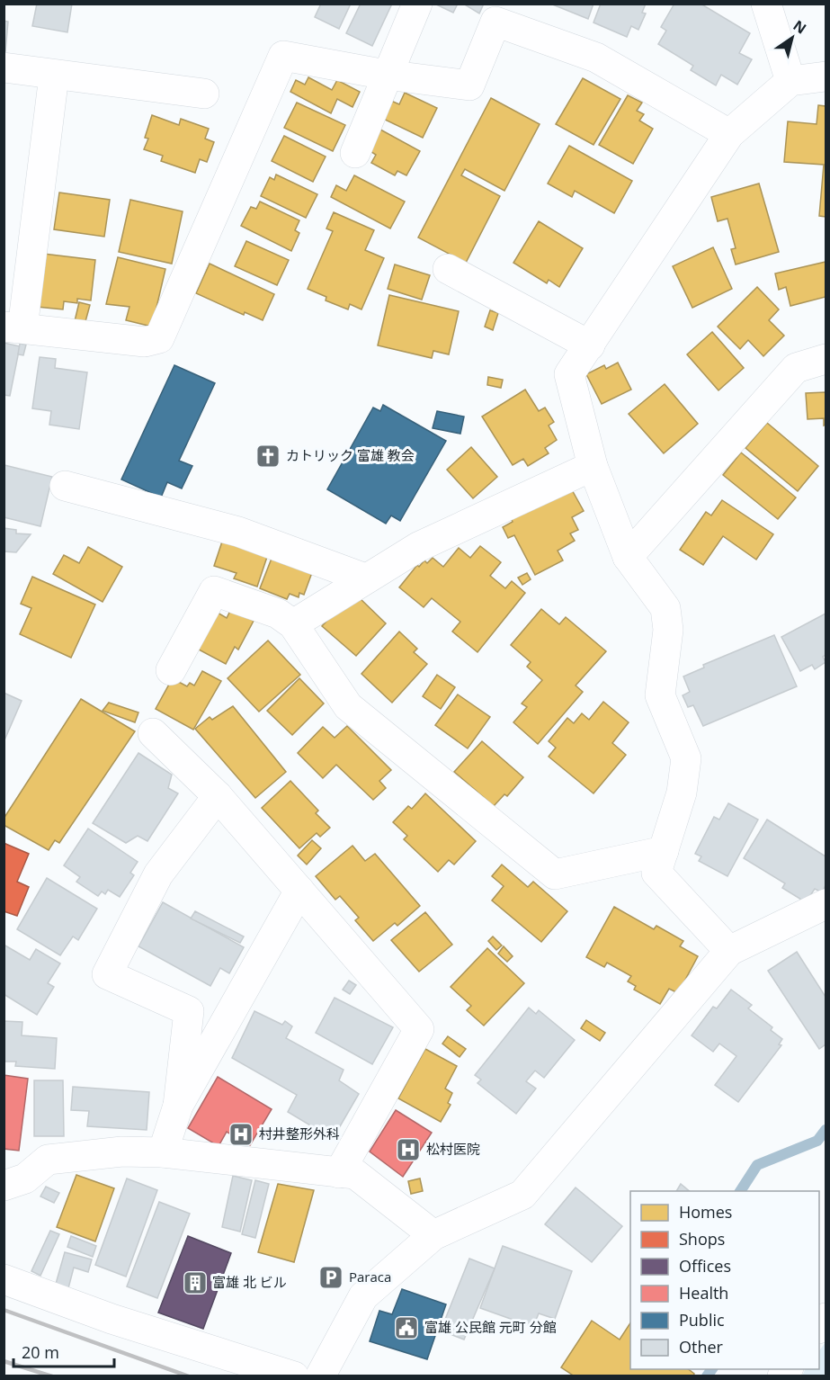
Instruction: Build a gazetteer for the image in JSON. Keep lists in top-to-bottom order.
{
  "places": {
    "church": ["カトリック 富雄 教会"],
    "hospital": ["村井整形外科", "松村医院"],
    "parking": ["Paraca"],
    "building": ["富雄 北 ビル"],
    "public building": ["富雄 公民館 元町 分館"]
  },
  "legend": [
    "Homes",
    "Shops",
    "Offices",
    "Health",
    "Public",
    "Other"
  ],
  "scale_bar": "20 m",
  "north": "top right"
}
